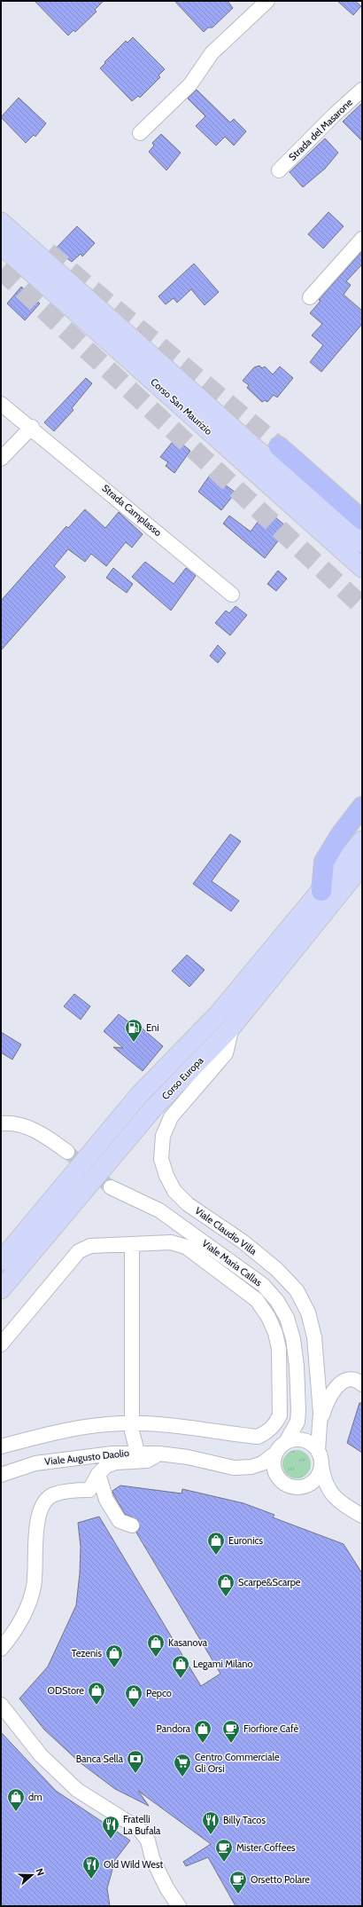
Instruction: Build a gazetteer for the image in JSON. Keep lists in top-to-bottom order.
{
  "streets": {
    "main road": ["Corso San Maurizio", "Corso Europa"],
    "street": [
      "Strada del Masarone",
      "Strada Camplasso",
      "Viale Claudio Villa",
      "Viale Maria Callas",
      "Viale Augusto Daolio"
    ]
  },
  "crossings": [
    ["Corso Europa", "Viale Claudio Villa"],
    ["Viale Claudio Villa", "Viale Maria Callas"],
    ["Viale Claudio Villa", "Viale Augusto Daolio"],
    ["Viale Maria Callas", "Viale Augusto Daolio"]
  ],
  "places": {
    "fuel station": ["Eni"],
    "shop": [
      "Euronics",
      "Scarpe&Scarpe",
      "Kasanova",
      "Tezenis",
      "Legami Milano",
      "ODStore",
      "Pepco",
      "Pandora",
      "dm"
    ],
    "cafe": ["Fiorfiore Cafè", "Mister Coffees", "Orsetto Polare"],
    "bank": ["Banca Sella"],
    "supermarket": ["Centro Commerciale Gli Orsi"],
    "restaurant": ["Billy Tacos", "Fratelli La Bufala", "Old Wild West"]
  },
  "north": "right"
}
